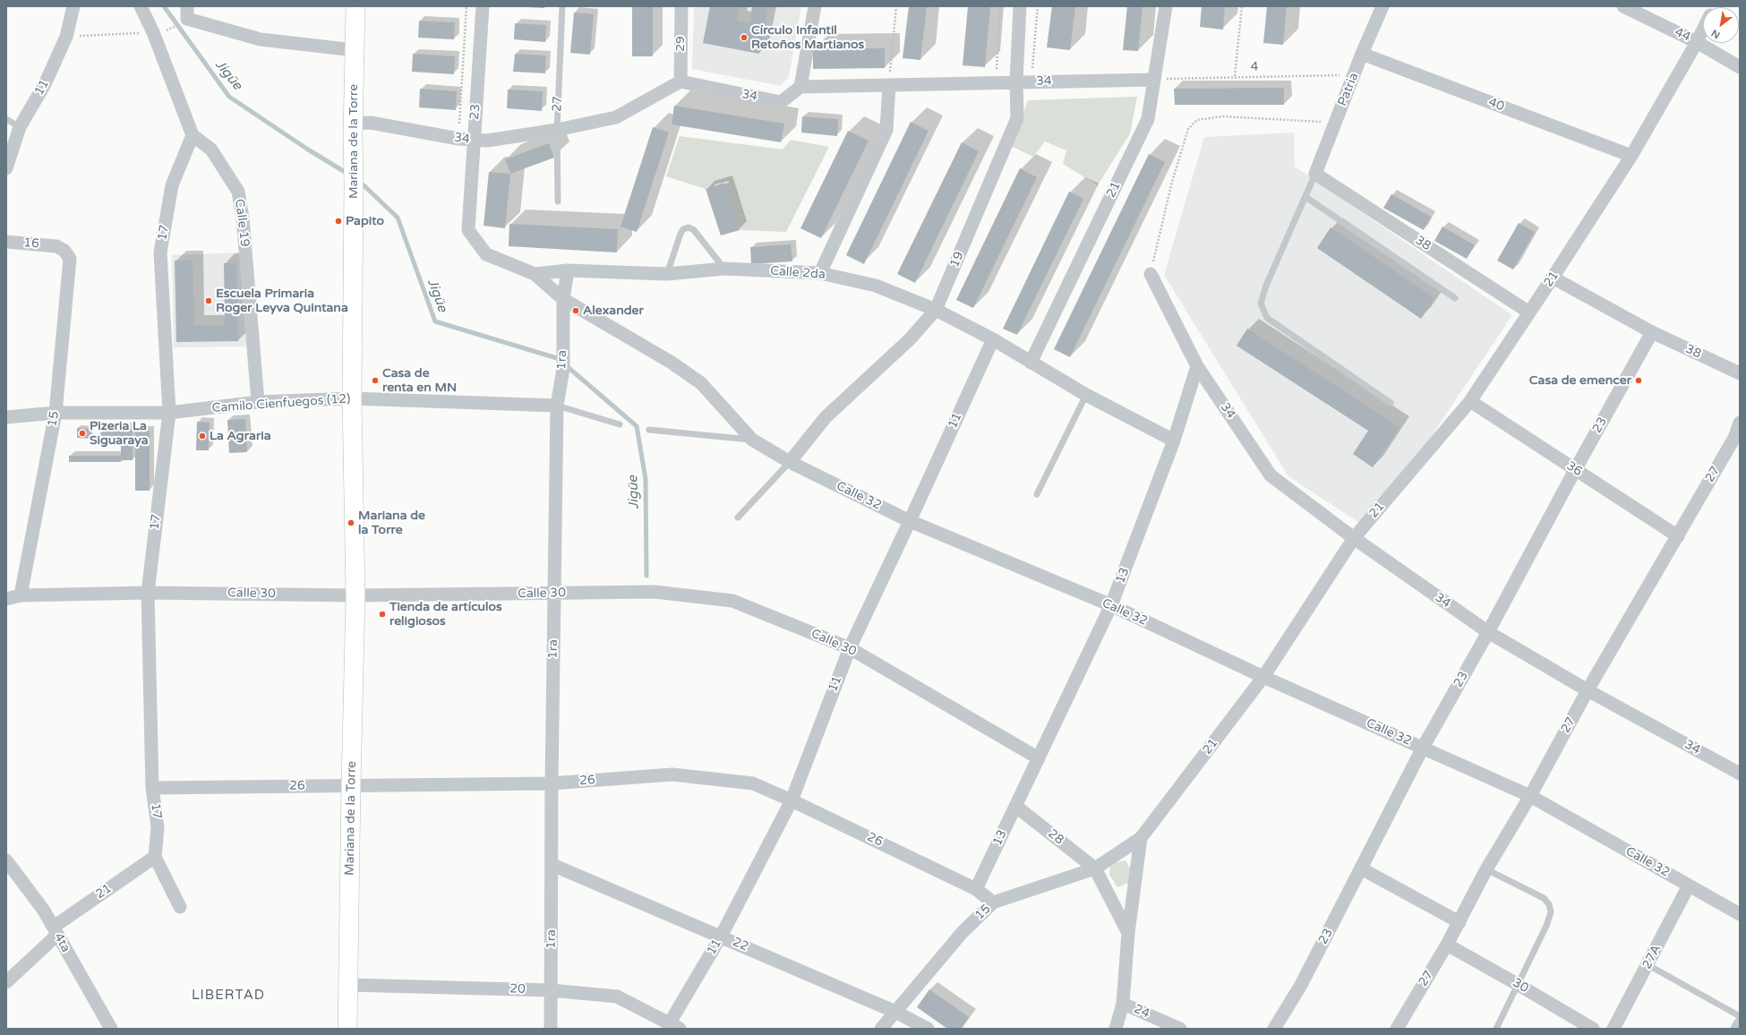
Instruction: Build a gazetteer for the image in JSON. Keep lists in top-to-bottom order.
{
  "streets": {
    "street": [
      "44",
      "29",
      "34",
      "11",
      "Patria",
      "27",
      "40",
      "23",
      "Mariana de la Torre",
      "21",
      "Calle 19",
      "17",
      "16",
      "38",
      "19",
      "Calle 2da",
      "1ra",
      "Camilo Cienfuegos (12)",
      "15",
      "36",
      "Calle 32",
      "13",
      "Calle 30",
      "26",
      "28",
      "4ta",
      "22",
      "27A",
      "30",
      "20",
      "24"
    ],
    "path": ["4"]
  },
  "crossings": [
    ["44", "21"],
    ["29", "34"],
    ["4", "34"],
    ["4", "Patria"],
    ["4", "21"],
    ["34", "27"],
    ["34", "23"],
    ["34", "Mariana de la Torre"],
    ["34", "21"],
    ["34", "19"],
    ["34", "13"],
    ["11", "Calle 2da"],
    ["11", "Calle 32"],
    ["11", "Calle 30"],
    ["11", "26"],
    ["11", "22"],
    ["11", "20"],
    ["Patria", "40"],
    ["Patria", "38"],
    ["27", "36"],
    ["27", "Calle 32"],
    ["27", "30"],
    ["40", "21"],
    ["23", "38"],
    ["23", "Calle 2da"],
    ["23", "36"],
    ["23", "Calle 32"],
    ["Mariana de la Torre", "Camilo Cienfuegos (12)"],
    ["Mariana de la Torre", "Calle 30"],
    ["Mariana de la Torre", "26"],
    ["Mariana de la Torre", "20"],
    ["21", "17"],
    ["21", "38"],
    ["21", "Calle 2da"],
    ["21", "15"],
    ["21", "36"],
    ["21", "Calle 32"],
    ["21", "4ta"],
    ["21", "24"],
    ["Calle 19", "17"],
    ["Calle 19", "Camilo Cienfuegos (12)"],
    ["17", "Camilo Cienfuegos (12)"],
    ["17", "Calle 30"],
    ["17", "26"],
    ["16", "15"],
    ["19", "Calle 2da"],
    ["19", "Calle 32"],
    ["Calle 2da", "1ra"],
    ["Calle 2da", "Calle 32"],
    ["1ra", "Camilo Cienfuegos (12)"],
    ["1ra", "Calle 32"],
    ["1ra", "Calle 30"],
    ["1ra", "26"],
    ["1ra", "22"],
    ["1ra", "20"],
    ["Camilo Cienfuegos (12)", "15"],
    ["15", "Calle 30"],
    ["15", "26"],
    ["15", "28"],
    ["15", "22"],
    ["Calle 32", "13"],
    ["Calle 32", "27A"],
    ["13", "Calle 30"],
    ["13", "26"],
    ["13", "28"]
  ],
  "districts": ["LIBERTAD"],
  "water": ["Jigüe"],
  "places": [
    "Círculo Infantil Retoños Martianos",
    "Papito",
    "Escuela Primaria Roger Leyva Quintana",
    "Alexander",
    "Casa de renta en MN",
    "Casa de emencer",
    "Pizeria La Siguaraya",
    "La Agraria",
    "Mariana de la Torre",
    "Tienda de artículos religiosos"
  ],
  "north": "bottom left"
}
